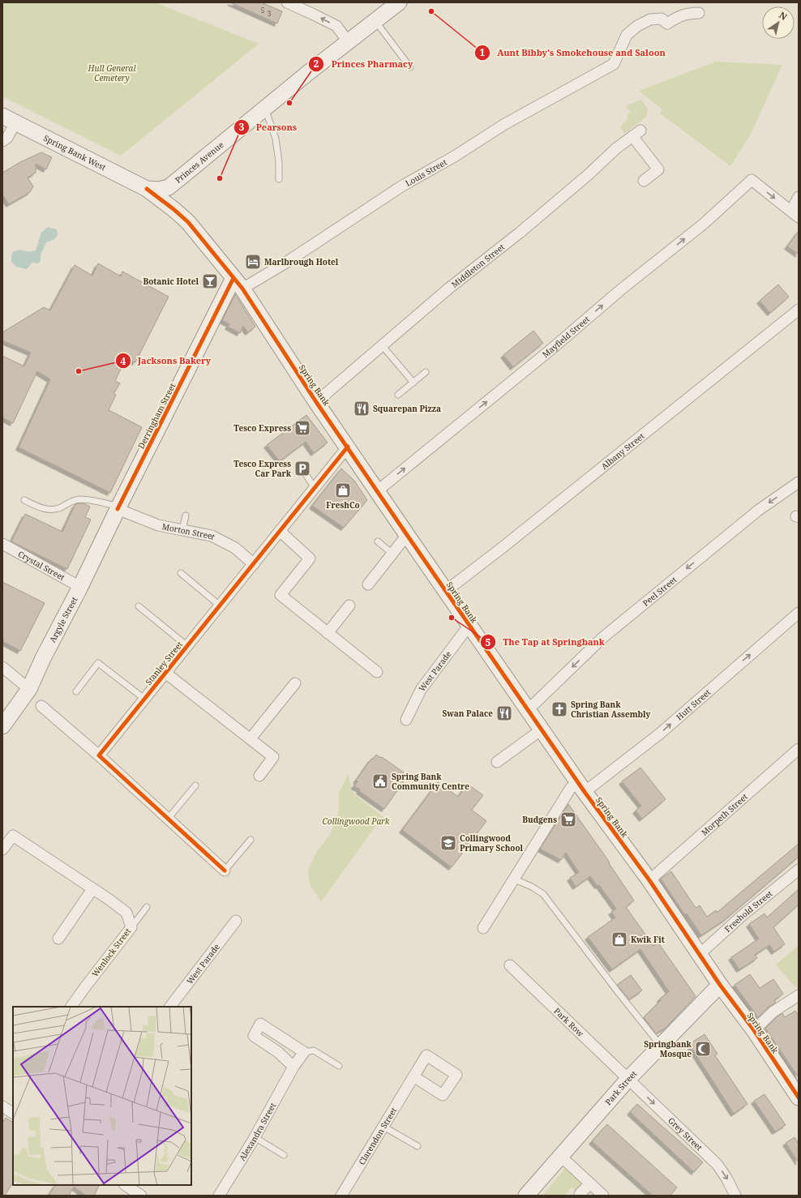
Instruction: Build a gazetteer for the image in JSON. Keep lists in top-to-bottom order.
{
  "streets": {
    "street": [
      "Spring Bank West",
      "Princes Avenue",
      "Louis Street",
      "Middleton Street",
      "Mayfield Street",
      "Spring Bank",
      "Derringham Street",
      "Albany Street",
      "Morton Street",
      "Crystal Street",
      "Peel Street",
      "Argyle Street",
      "Stanley Street",
      "West Parade",
      "Hutt Street",
      "Morpeth Street",
      "Freehold Street",
      "Wenlock Street",
      "Park Row",
      "Park Street",
      "Alexandra Street",
      "Grey Street",
      "Clarendon Street"
    ]
  },
  "crossings": [
    ["Spring Bank West", "Princes Avenue"],
    ["Spring Bank West", "Spring Bank"],
    ["Princes Avenue", "Spring Bank"],
    ["Louis Street", "Spring Bank"],
    ["Louis Street", "Derringham Street"],
    ["Middleton Street", "Spring Bank"],
    ["Mayfield Street", "Spring Bank"],
    ["Spring Bank", "Derringham Street"],
    ["Spring Bank", "Albany Street"],
    ["Spring Bank", "Peel Street"],
    ["Spring Bank", "Stanley Street"],
    ["Spring Bank", "West Parade"],
    ["Spring Bank", "Hutt Street"],
    ["Spring Bank", "Morpeth Street"],
    ["Spring Bank", "Freehold Street"],
    ["Spring Bank", "Park Street"],
    ["Derringham Street", "Morton Street"],
    ["Derringham Street", "Argyle Street"],
    ["Morton Street", "Argyle Street"],
    ["Morton Street", "Stanley Street"],
    ["Crystal Street", "Argyle Street"],
    ["Park Row", "Park Street"],
    ["Park Row", "Grey Street"],
    ["Park Street", "Grey Street"]
  ],
  "one_way": [
    "Mayfield Street",
    "Peel Street",
    "Hutt Street",
    "Grey Street"
  ],
  "parks": ["Hull General Cemetery", "Collingwood Park"],
  "places": {
    "other": [
      "Aunt Bibby's Smokehouse and Saloon",
      "Princes Pharmacy",
      "Pearsons",
      "Jacksons Bakery",
      "The Tap at Springbank"
    ],
    "hotel": ["Marlbrough Hotel"],
    "bar": ["Botanic Hotel"],
    "restaurant": ["Squarepan Pizza", "Swan Palace"],
    "supermarket": ["Tesco Express", "Budgens"],
    "parking": ["Tesco Express Car Park"],
    "shop": ["FreshCo", "Kwik Fit"],
    "church": ["Spring Bank Christian Assembly"],
    "public building": ["Spring Bank Community Centre"],
    "school or university": ["Collingwood Primary School"],
    "mosque": ["Springbank Mosque"]
  },
  "house_numbers": ["5", "3"],
  "north": "top right"
}
